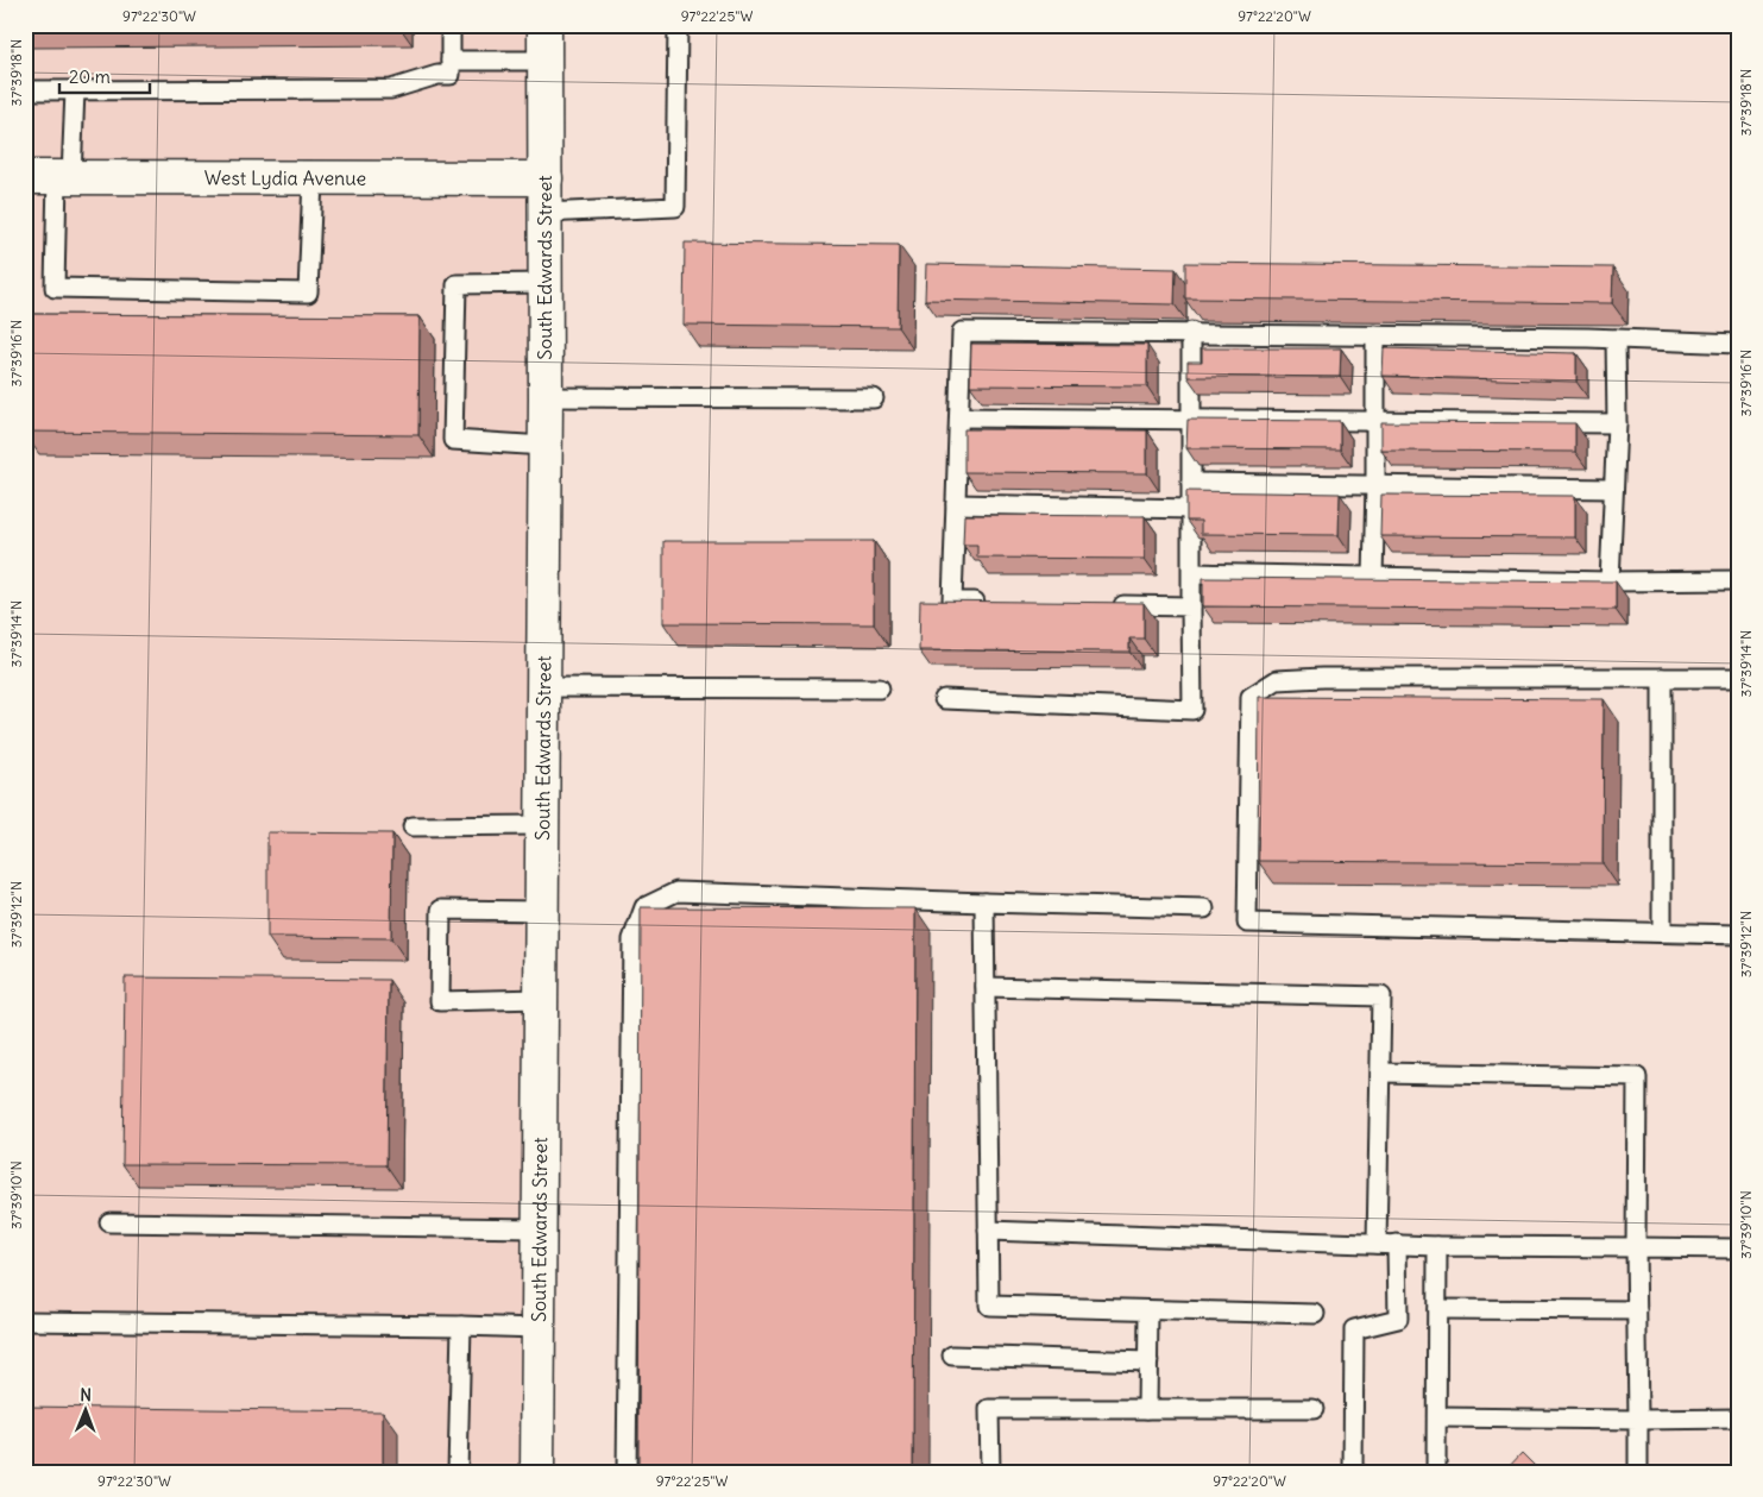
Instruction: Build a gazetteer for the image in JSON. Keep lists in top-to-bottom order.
{
  "streets": {
    "street": ["West Lydia Avenue", "South Edwards Street"]
  },
  "crossings": [
    ["West Lydia Avenue", "South Edwards Street"]
  ],
  "scale_bar": "20 m",
  "north": "top",
  "coordinates": [
    "97°22'30\"W",
    "97°22'25\"W",
    "97°22'20\"W",
    "37°39'18\"N",
    "37°39'16\"N",
    "37°39'14\"N",
    "37°39'12\"N",
    "37°39'10\"N"
  ]
}
